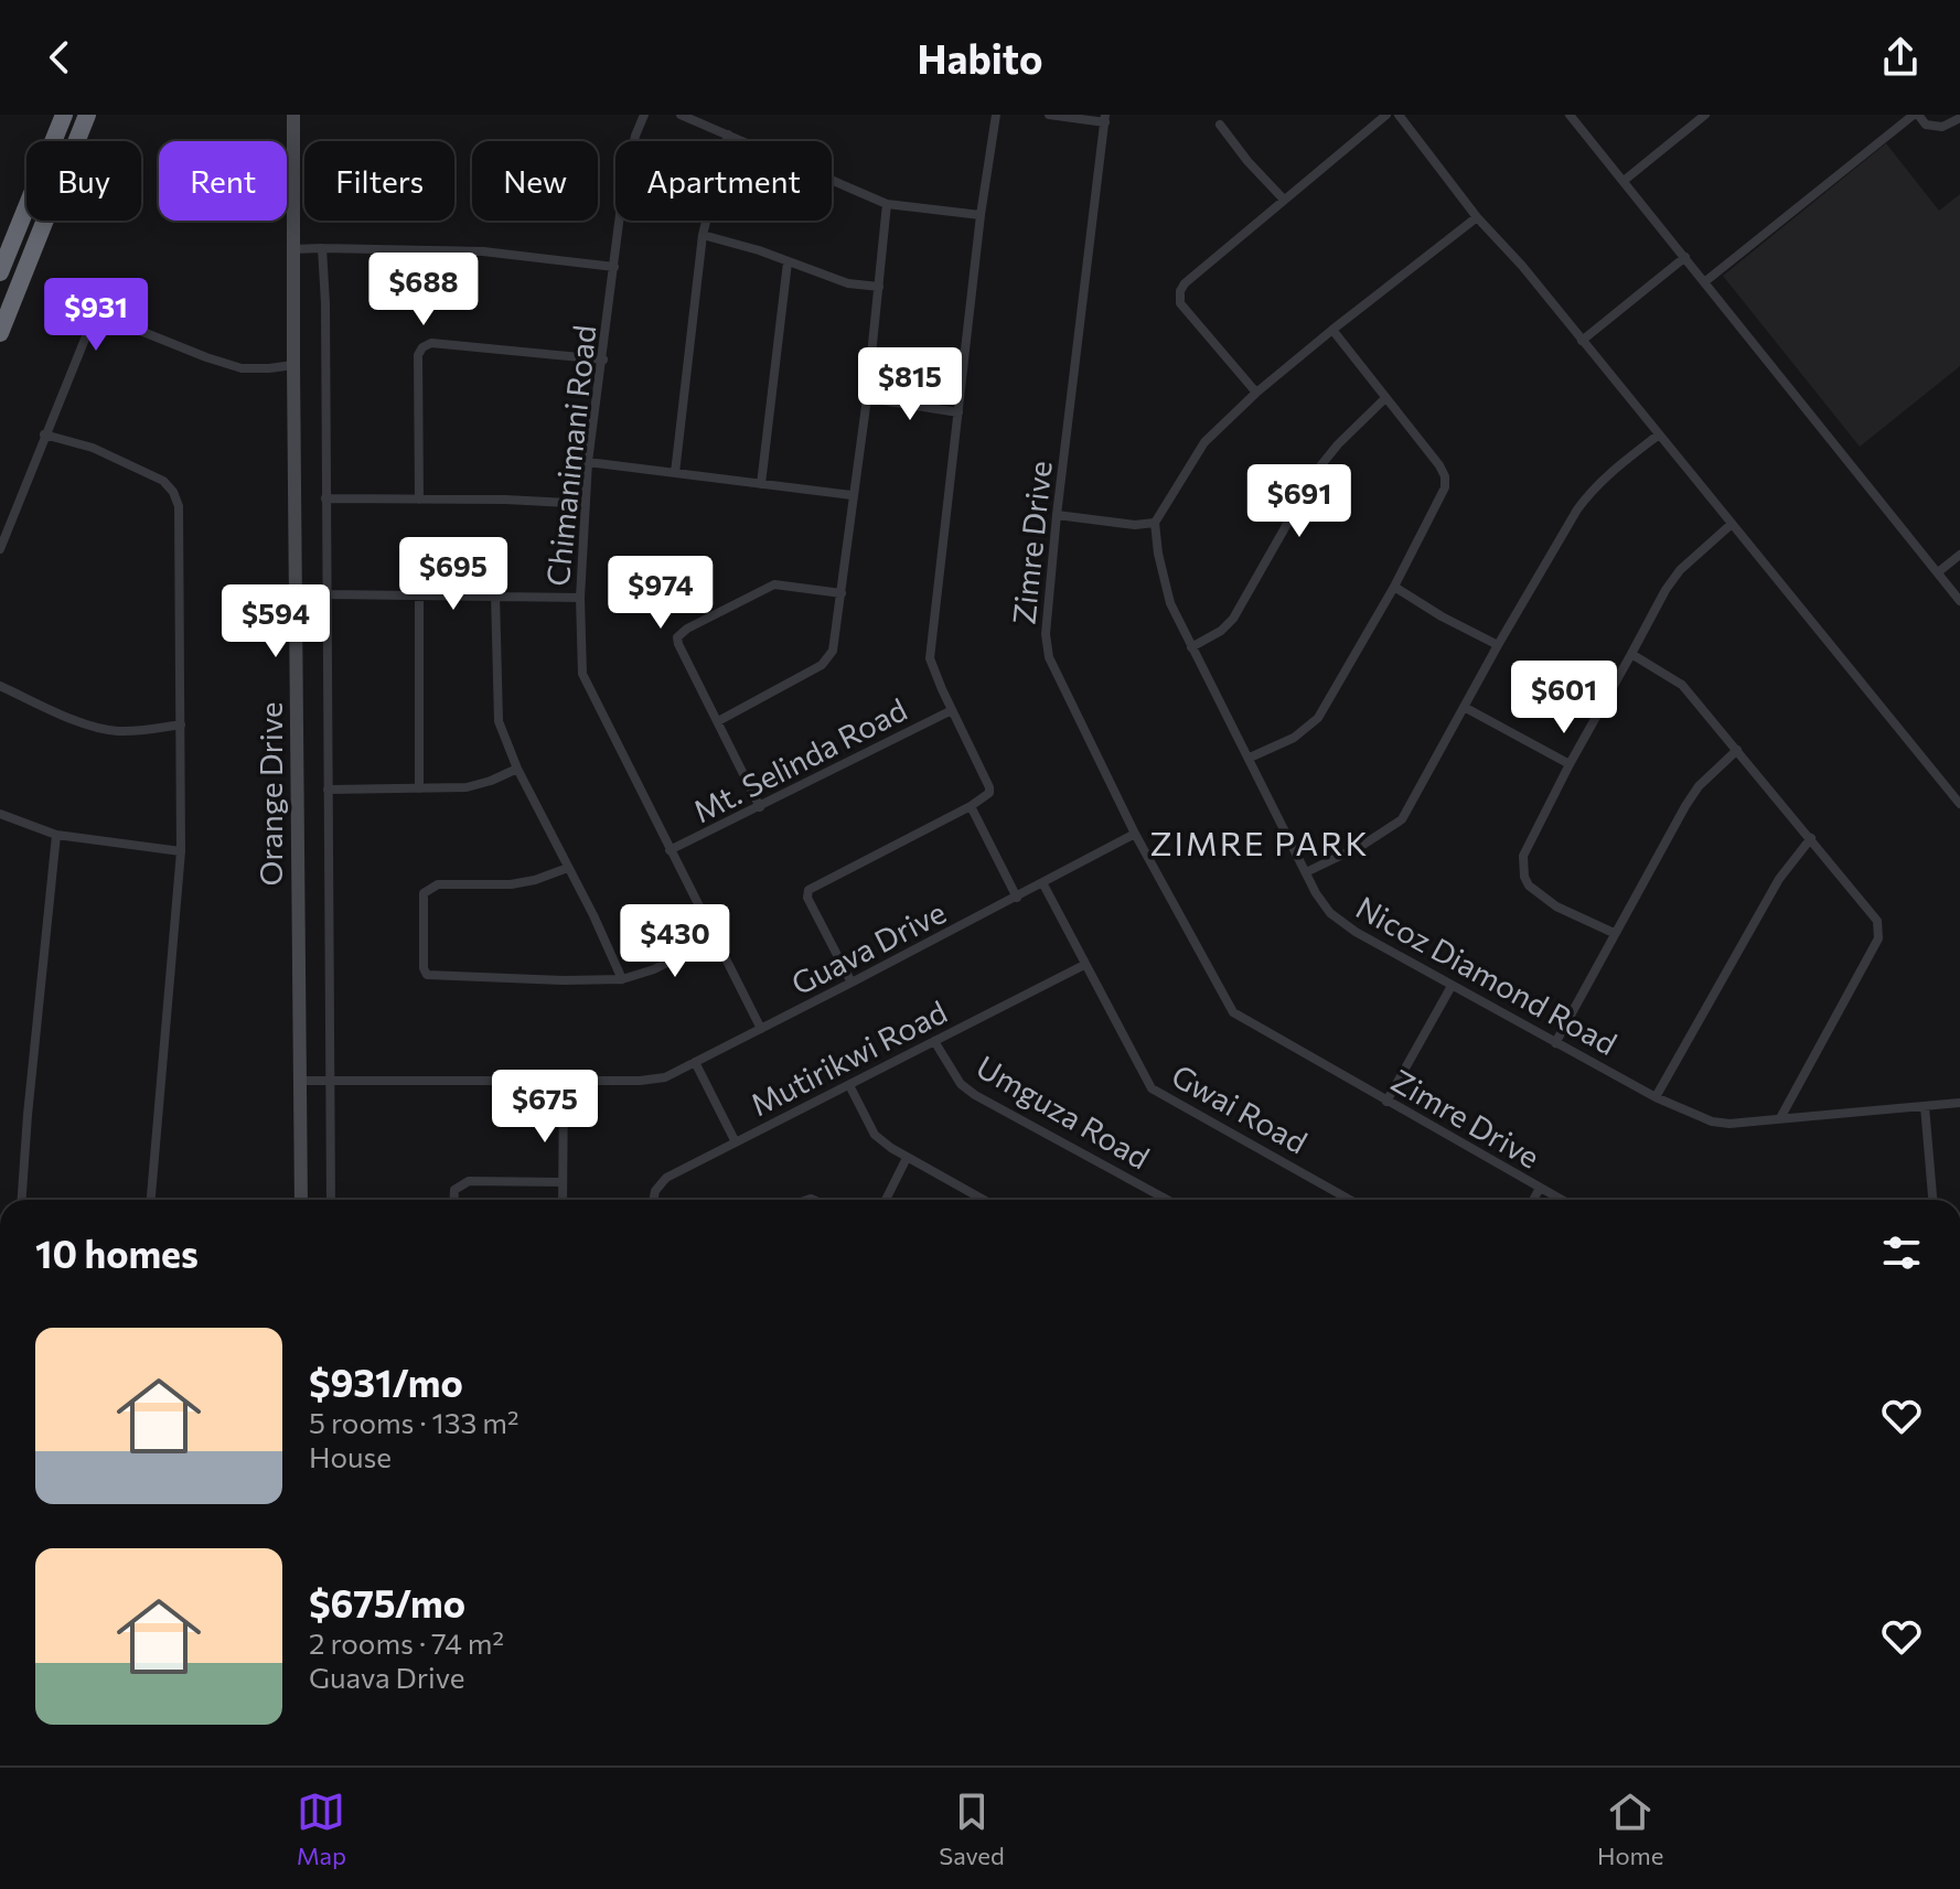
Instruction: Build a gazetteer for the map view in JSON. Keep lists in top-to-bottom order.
{
  "streets": {
    "street": [
      "Chimanimani Road",
      "Zimre Drive",
      "Mt. Selinda Road",
      "Orange Drive",
      "Guava Drive",
      "Nicoz Diamond Road",
      "Mutirikwi Road",
      "Gwai Road",
      "Umguza Road"
    ]
  },
  "crossings": [
    ["Chimanimani Road", "Mt. Selinda Road"],
    ["Chimanimani Road", "Guava Drive"],
    ["Zimre Drive", "Guava Drive"],
    ["Orange Drive", "Guava Drive"],
    ["Guava Drive", "Gwai Road"],
    ["Mutirikwi Road", "Gwai Road"],
    ["Mutirikwi Road", "Umguza Road"]
  ],
  "districts": ["ZIMRE PARK"],
  "page": {
    "header": "Habito",
    "chip": [
      "Buy",
      "Rent",
      "Filters",
      "New",
      "Apartment"
    ],
    "price": [
      "$688",
      "$931",
      "$815",
      "$691",
      "$695",
      "$974",
      "$594",
      "$601",
      "$430",
      "$675"
    ],
    "heading": "10 homes",
    "list": [
      {
        "name": "$931/mo",
        "note": "5 rooms · 133 m² · House"
      },
      {
        "name": "$675/mo",
        "note": "2 rooms · 74 m² · Guava Drive"
      }
    ],
    "tabs": ["Map", "Saved", "Home"]
  }
}
